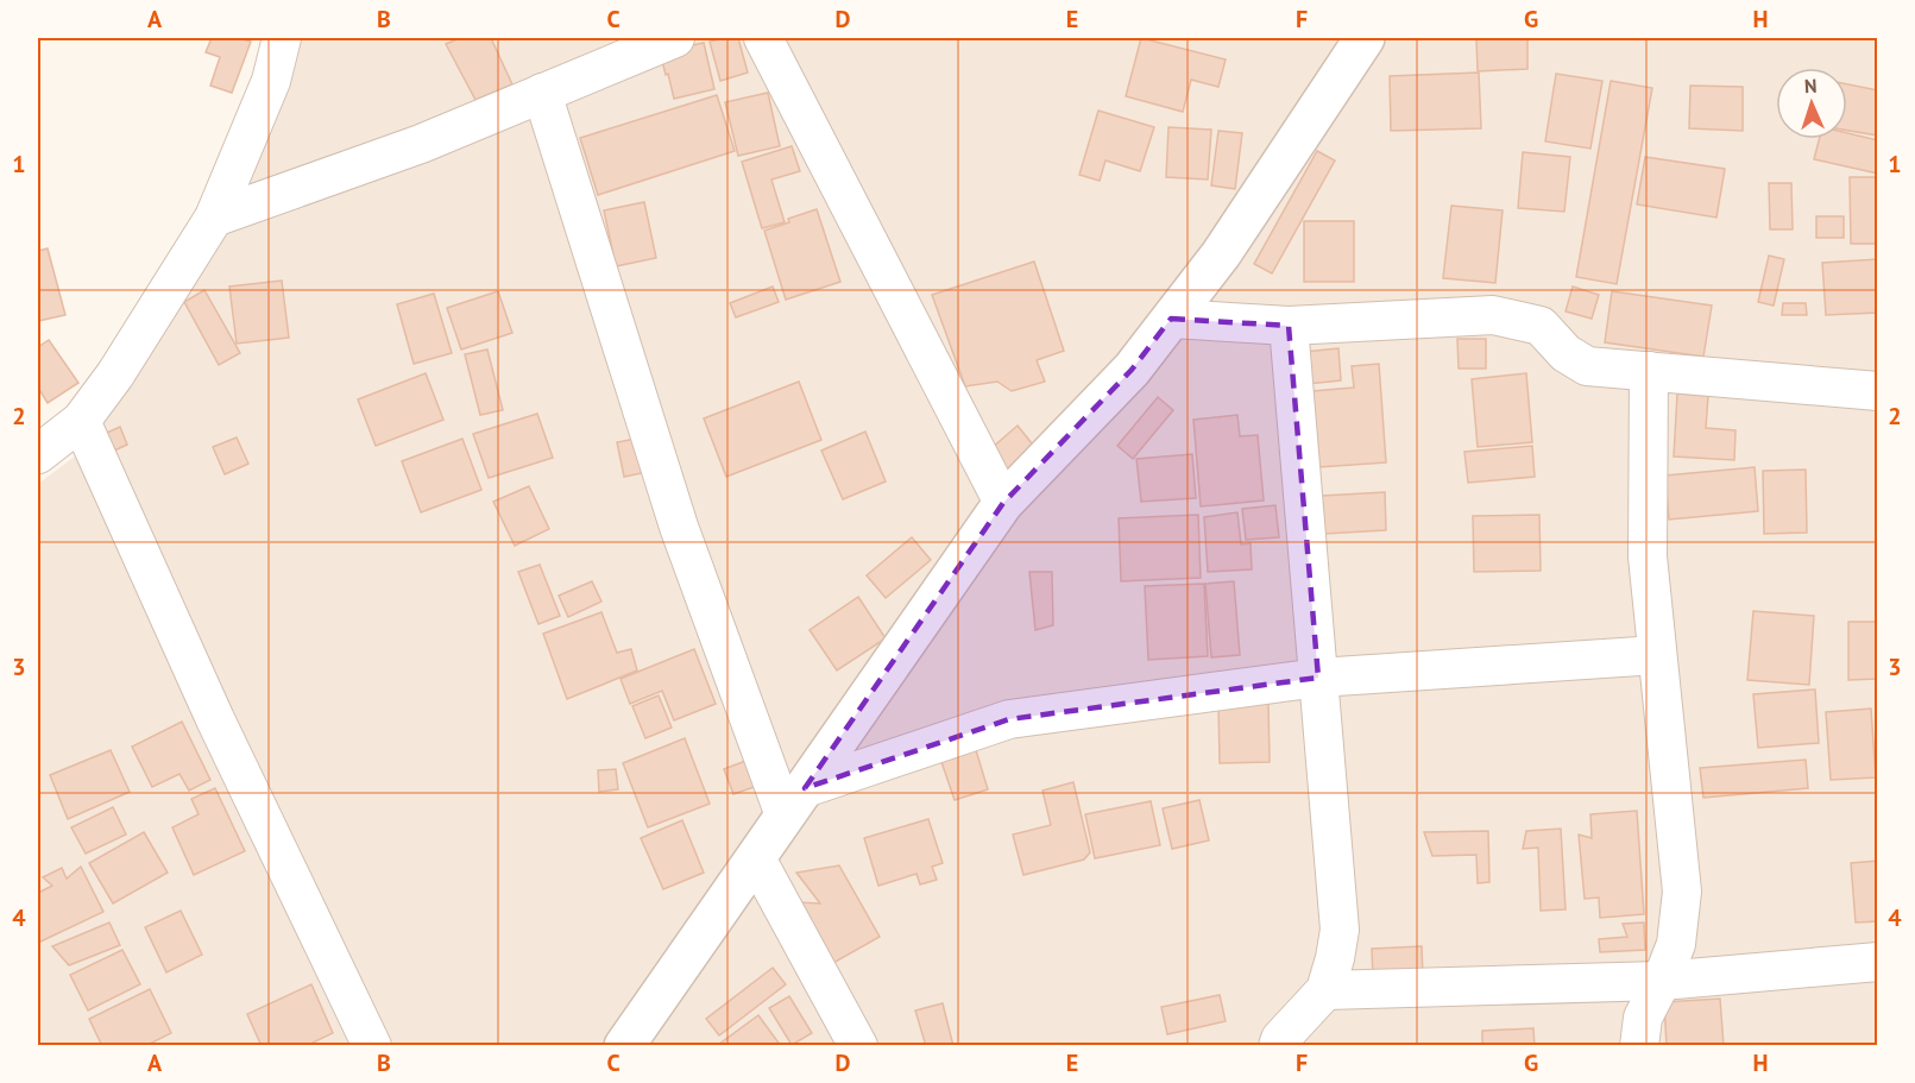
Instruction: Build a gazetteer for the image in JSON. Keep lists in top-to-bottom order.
{
  "north": "top",
  "grid": {
    "columns": [
      "A",
      "B",
      "C",
      "D",
      "E",
      "F",
      "G",
      "H"
    ],
    "rows": [
      "1",
      "2",
      "3",
      "4"
    ]
  }
}
